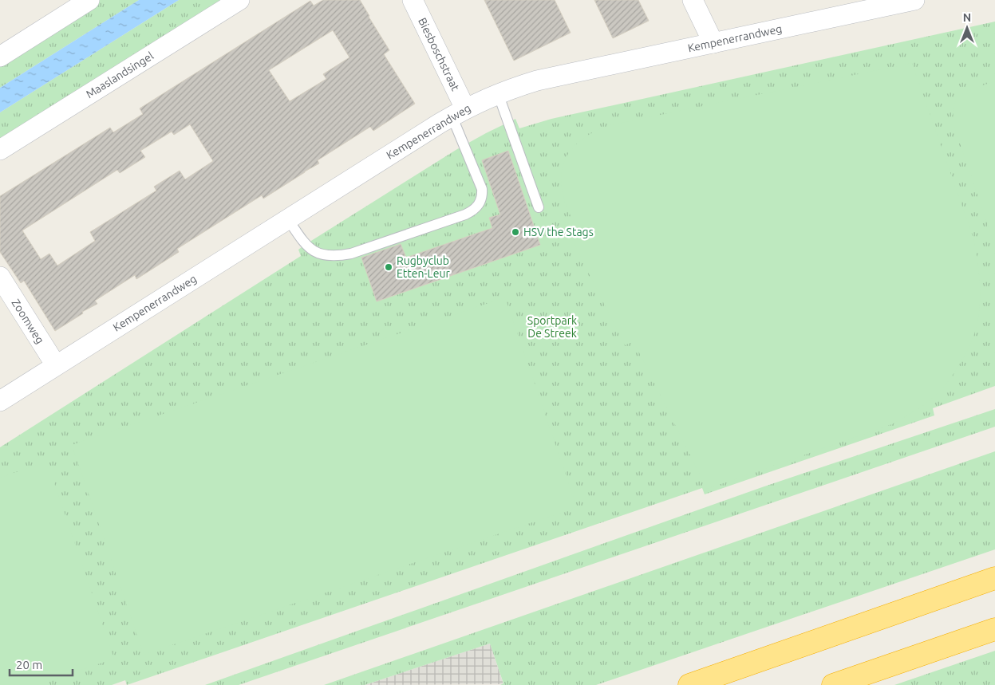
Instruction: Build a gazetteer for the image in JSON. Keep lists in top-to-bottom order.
{
  "streets": {
    "street": [
      "Kempenerrandweg",
      "Biesboschstraat",
      "Maaslandsingel",
      "Zoomweg"
    ]
  },
  "crossings": [
    ["Kempenerrandweg", "Biesboschstraat"],
    ["Kempenerrandweg", "Zoomweg"]
  ],
  "parks": ["Sportpark De Streek"],
  "places": ["HSV the Stags", "Rugbyclub Etten-Leur"],
  "scale_bar": "20 m",
  "north": "top"
}
